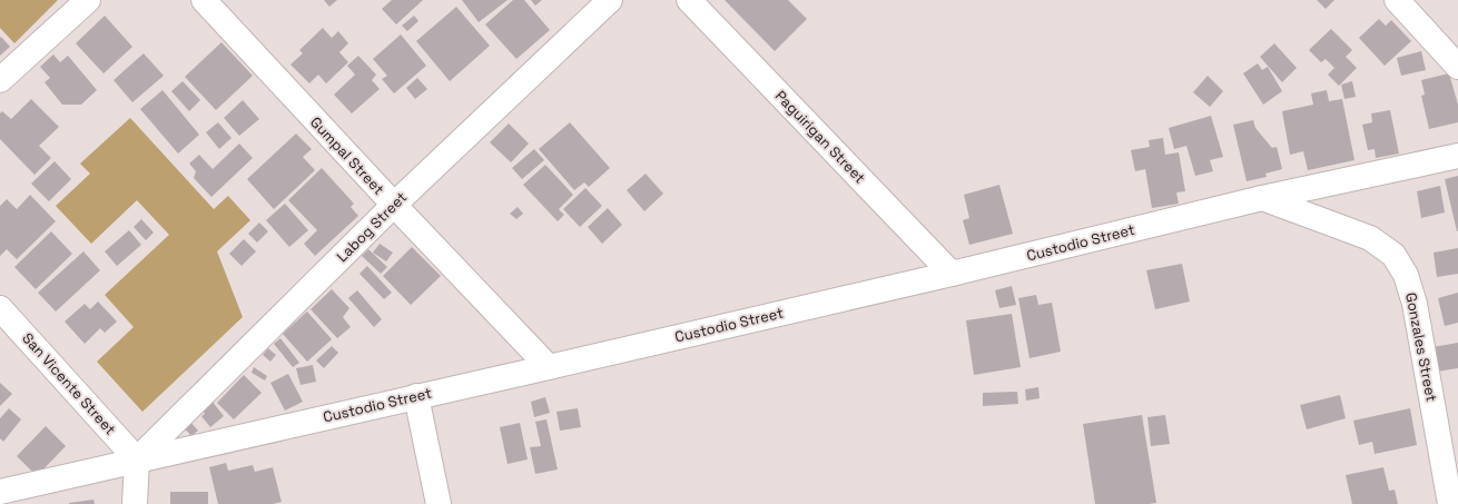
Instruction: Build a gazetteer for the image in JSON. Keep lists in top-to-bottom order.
{
  "streets": {
    "street": [
      "Paguirigan Street",
      "Gumpal Street",
      "Labog Street",
      "Custodio Street",
      "Gonzales Street",
      "San Vicente Street"
    ]
  },
  "crossings": [
    ["Paguirigan Street", "Custodio Street"],
    ["Gumpal Street", "Labog Street"],
    ["Gumpal Street", "Custodio Street"],
    ["Labog Street", "Custodio Street"],
    ["Labog Street", "San Vicente Street"],
    ["Custodio Street", "Gonzales Street"],
    ["Custodio Street", "San Vicente Street"]
  ]
}
